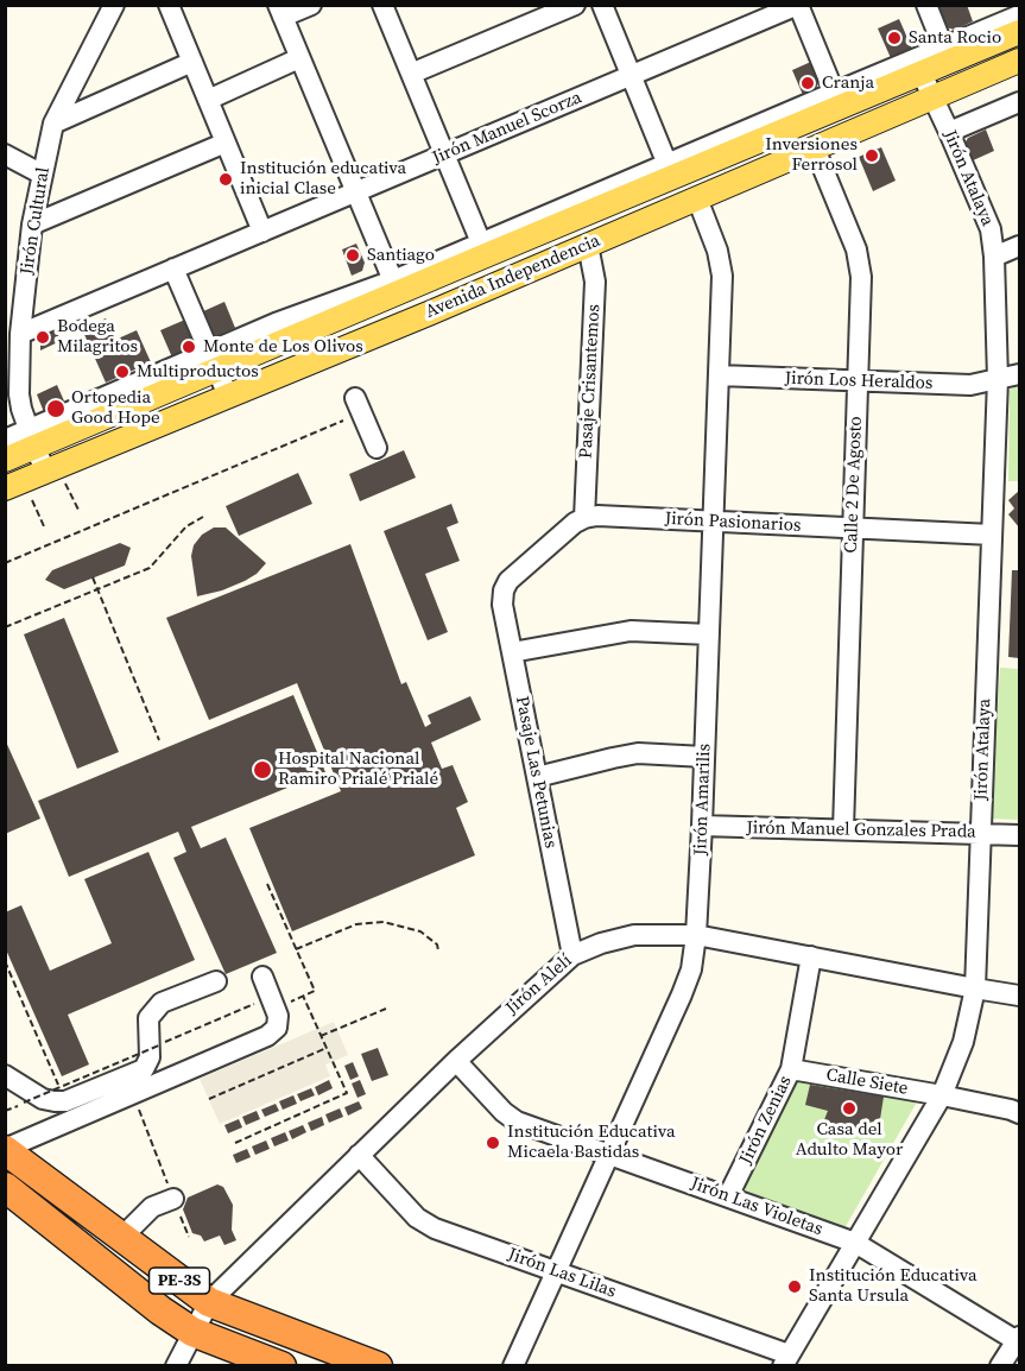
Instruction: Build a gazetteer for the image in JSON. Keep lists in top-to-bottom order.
{
  "streets": {
    "highway": ["PE-3S"],
    "main road": ["Avenida Independencia"],
    "street": [
      "Jirón Manuel Scorza",
      "Jirón Atalaya",
      "Jirón Cultural",
      "Pasaje Crisantemos",
      "Jirón Los Heraldos",
      "Calle 2 De Agosto",
      "Jirón Pasionarios",
      "Pasaje Las Petunias",
      "Jirón Amarilis",
      "Jirón Manuel Gonzales Prada",
      "Jirón Alelí",
      "Calle Siete",
      "Jirón Zenias",
      "Jirón Las Violetas",
      "Jirón Las Lilas"
    ]
  },
  "crossings": [
    ["Jirón Manuel Scorza", "Jirón Cultural"],
    ["Jirón Atalaya", "Avenida Independencia"],
    ["Jirón Atalaya", "Jirón Los Heraldos"],
    ["Jirón Atalaya", "Jirón Pasionarios"],
    ["Jirón Atalaya", "Jirón Manuel Gonzales Prada"],
    ["Jirón Atalaya", "Jirón Alelí"],
    ["Jirón Atalaya", "Calle Siete"],
    ["Jirón Atalaya", "Jirón Las Violetas"],
    ["Jirón Atalaya", "Jirón Las Lilas"],
    ["Jirón Cultural", "Avenida Independencia"],
    ["Avenida Independencia", "Pasaje Crisantemos"],
    ["Avenida Independencia", "Calle 2 De Agosto"],
    ["Avenida Independencia", "Jirón Amarilis"],
    ["Pasaje Crisantemos", "Jirón Pasionarios"],
    ["Pasaje Crisantemos", "Pasaje Las Petunias"],
    ["Jirón Los Heraldos", "Calle 2 De Agosto"],
    ["Jirón Los Heraldos", "Jirón Amarilis"],
    ["Calle 2 De Agosto", "Jirón Pasionarios"],
    ["Calle 2 De Agosto", "Jirón Manuel Gonzales Prada"],
    ["Jirón Pasionarios", "Pasaje Las Petunias"],
    ["Jirón Pasionarios", "Jirón Amarilis"],
    ["Pasaje Las Petunias", "Jirón Alelí"],
    ["Jirón Amarilis", "Jirón Manuel Gonzales Prada"],
    ["Jirón Amarilis", "Jirón Alelí"],
    ["Jirón Amarilis", "Jirón Las Violetas"],
    ["Jirón Amarilis", "Jirón Las Lilas"],
    ["Jirón Alelí", "Jirón Zenias"],
    ["Jirón Alelí", "Jirón Las Violetas"],
    ["Jirón Alelí", "Jirón Las Lilas"],
    ["Jirón Alelí", "PE-3S"],
    ["Calle Siete", "Jirón Zenias"],
    ["Jirón Zenias", "Jirón Las Violetas"]
  ],
  "places": [
    "Santa Rocio",
    "Cranja",
    "Inversiones Ferrosol",
    "Institución educativa inicial Clase",
    "Santiago",
    "Bodega Milagritos",
    "Monte de Los Olivos",
    "Multiproductos",
    "Ortopedia Good Hope",
    "Hospital Nacional Ramiro Prialé Prialé",
    "Casa del Adulto Mayor",
    "Institución Educativa Micaela Bastidas",
    "Institución Educativa Santa Ursula"
  ]
}
